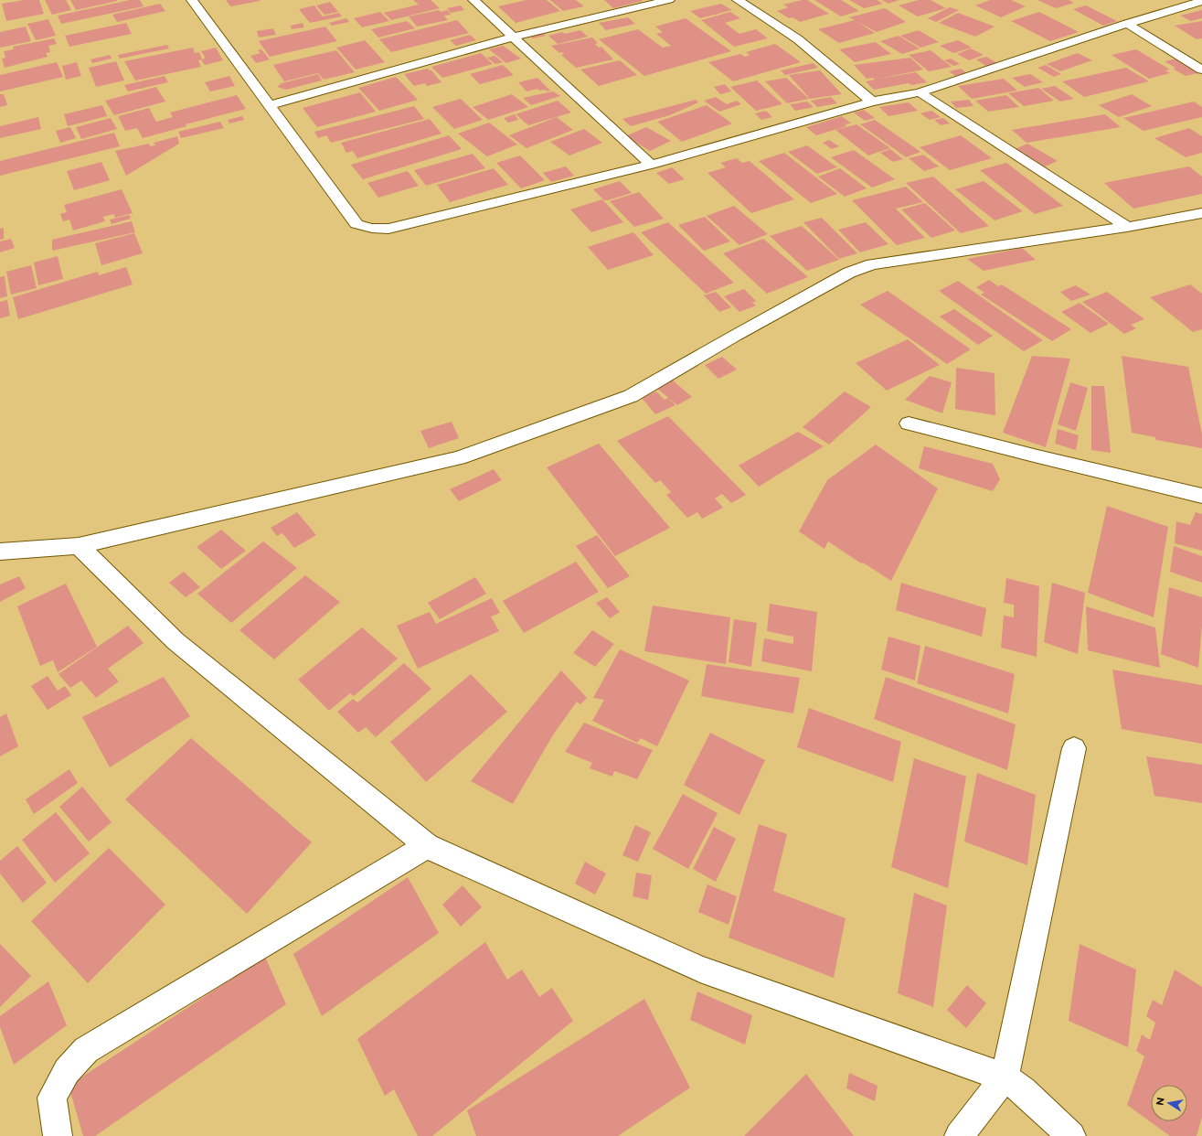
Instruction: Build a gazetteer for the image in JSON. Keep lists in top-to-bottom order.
{
  "north": "left"
}
